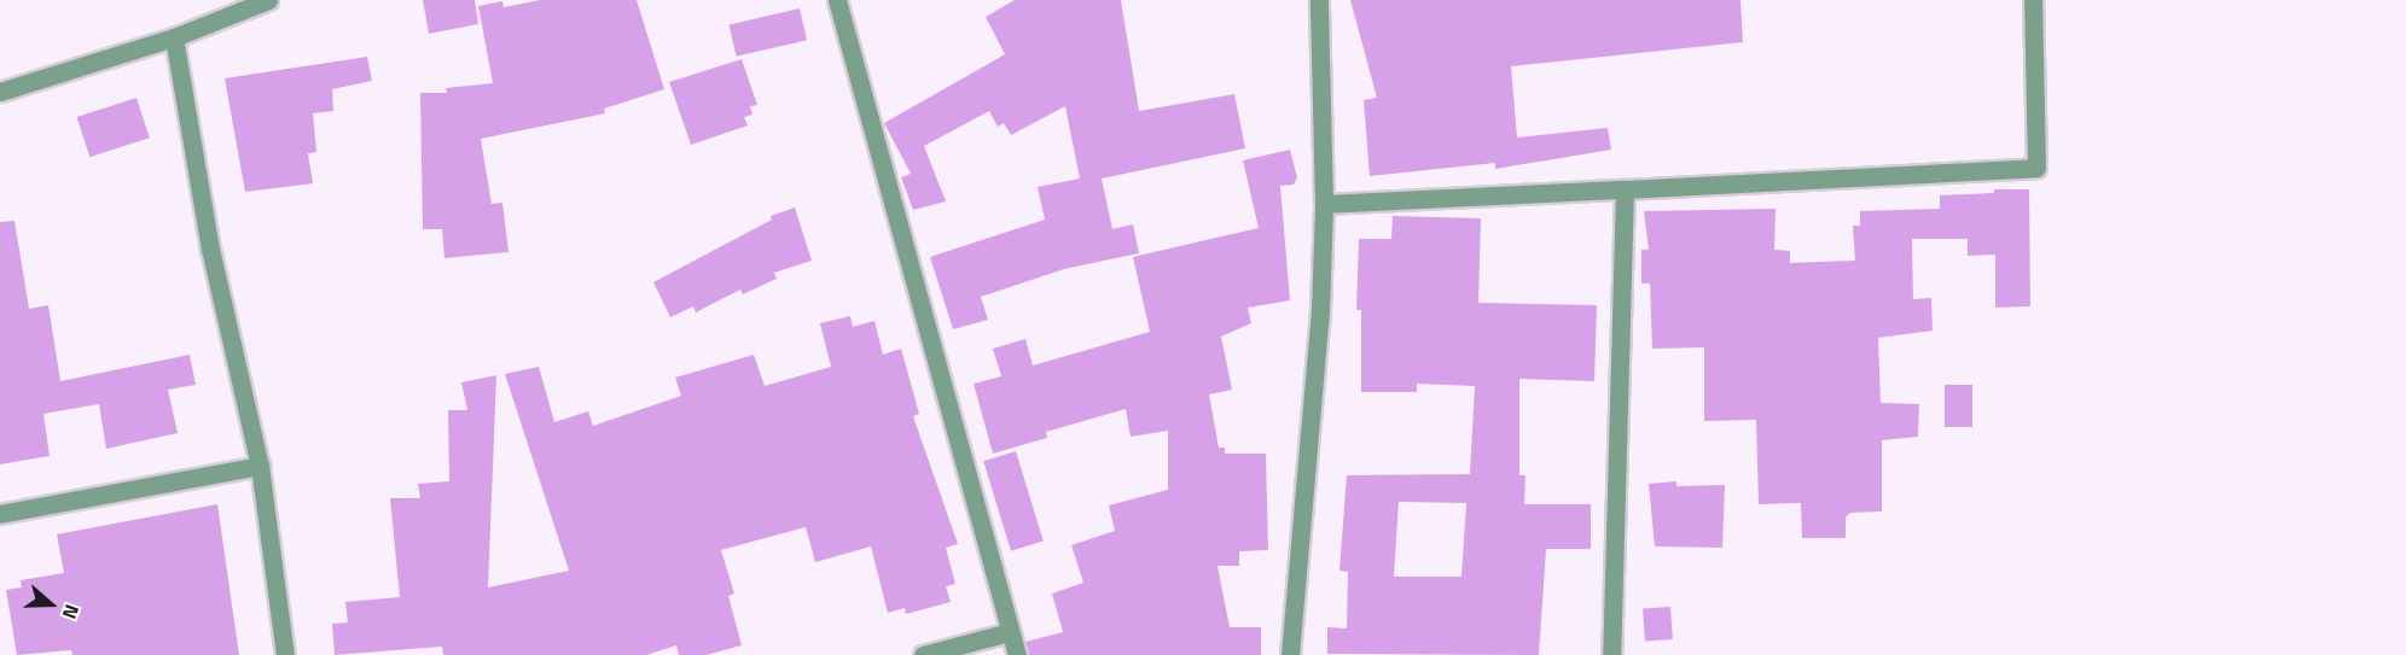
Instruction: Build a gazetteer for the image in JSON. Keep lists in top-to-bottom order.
{
  "north": "right"
}
